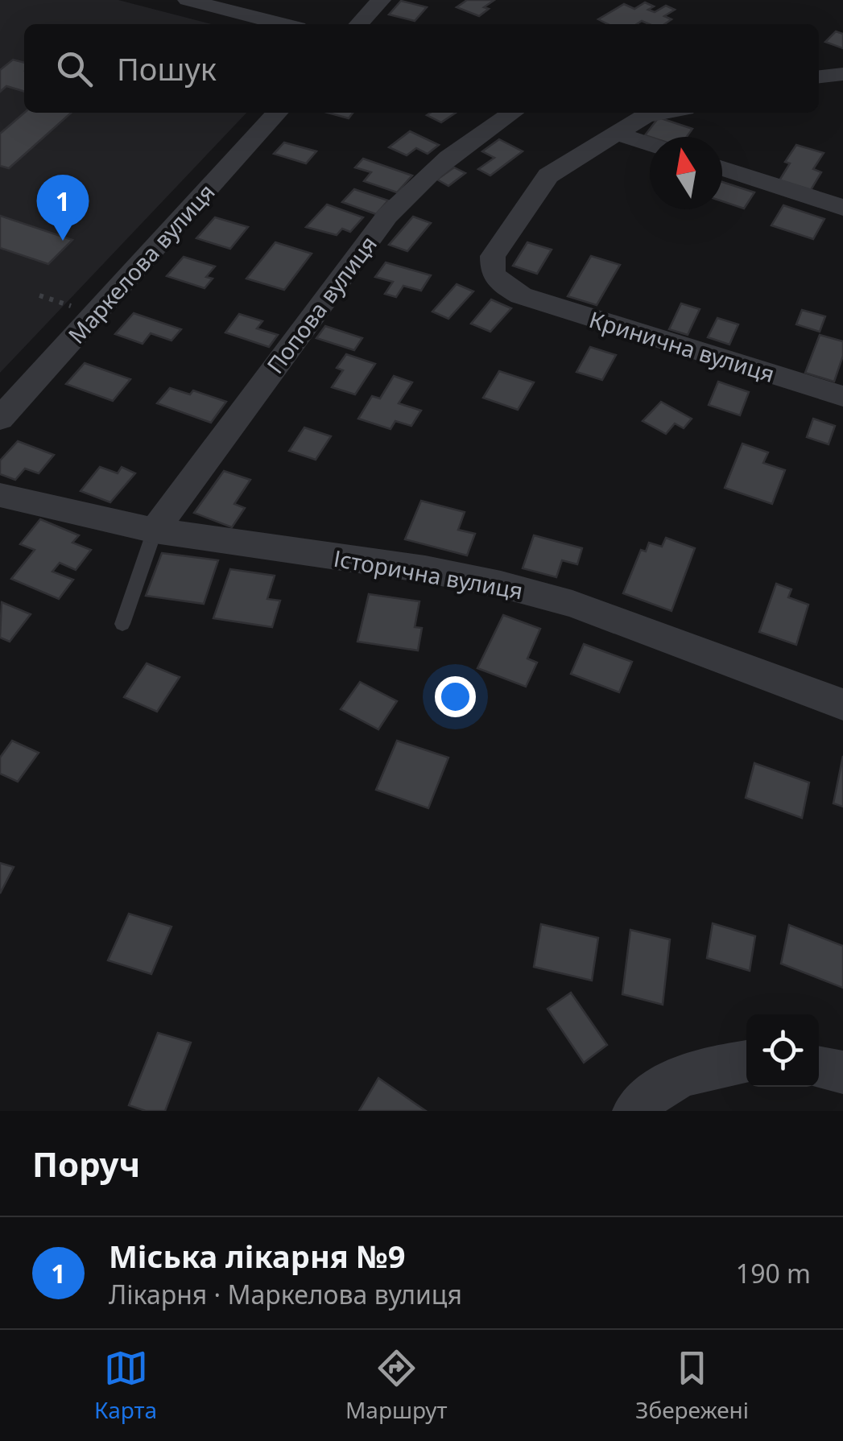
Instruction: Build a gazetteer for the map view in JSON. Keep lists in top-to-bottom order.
{
  "streets": {
    "street": [
      "Маркелова вулиця",
      "Попова вулиця",
      "Кринична вулиця",
      "Історична вулиця"
    ]
  },
  "crossings": [
    ["Попова вулиця", "Історична вулиця"]
  ],
  "north": "top",
  "page": {
    "search": "Пошук",
    "pins": "1",
    "heading": "Поруч",
    "list": [
      {
        "mark": "1",
        "name": "Міська лікарня №9",
        "note": "Лікарня · Маркелова вулиця",
        "value": "190 m"
      }
    ],
    "nav": ["Карта", "Маршрут", "Збережені"]
  }
}
